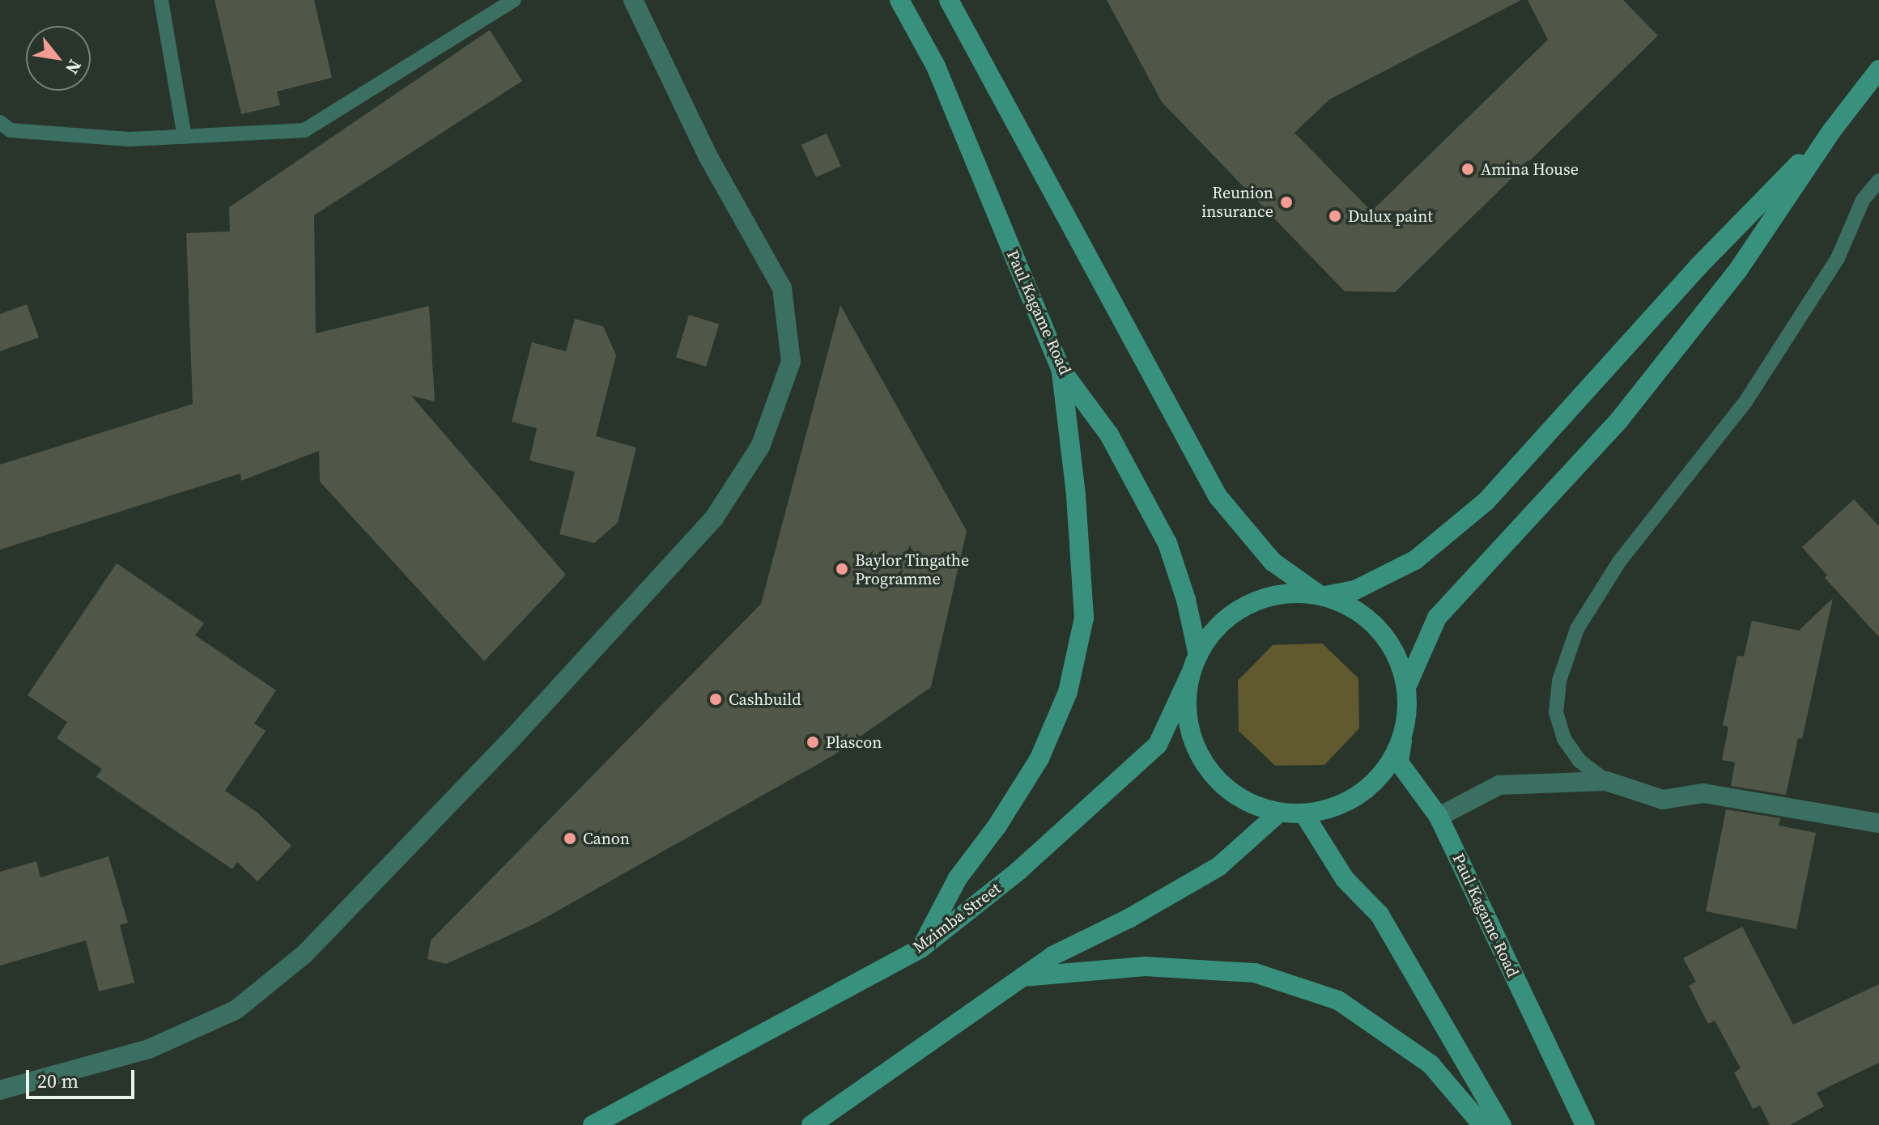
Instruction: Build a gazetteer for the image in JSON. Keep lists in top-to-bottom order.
{
  "streets": {
    "main road": ["Paul Kagame Road", "Mzimba Street"]
  },
  "crossings": [
    ["Paul Kagame Road", "Mzimba Street"]
  ],
  "places": [
    "Amina House",
    "Reunion insurance",
    "Dulux paint",
    "Baylor Tingathe Programme",
    "Cashbuild",
    "Plascon",
    "Canon"
  ],
  "scale_bar": "20 m",
  "north": "bottom right"
}
